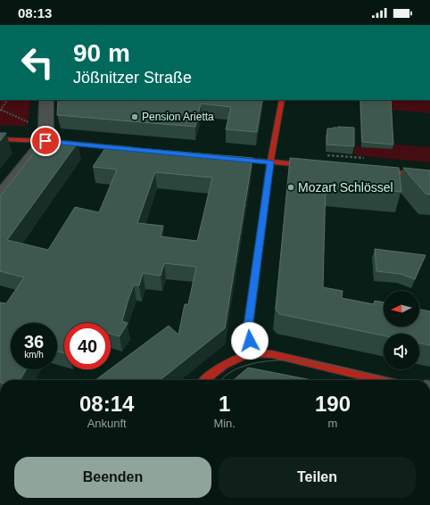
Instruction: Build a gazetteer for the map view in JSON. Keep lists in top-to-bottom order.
{
  "places": ["Pension Arietta", "Mozart Schlössel"],
  "north": "left",
  "page": {
    "status": "08:13",
    "turn": ["90 m", "Jößnitzer Straße"],
    "speed": "36 km/h",
    "limit": "40",
    "eta": [
      "08:14",
      "Ankunft",
      "1",
      "Min.",
      "190",
      "m"
    ],
    "buttons": ["Beenden", "Teilen"]
  }
}
